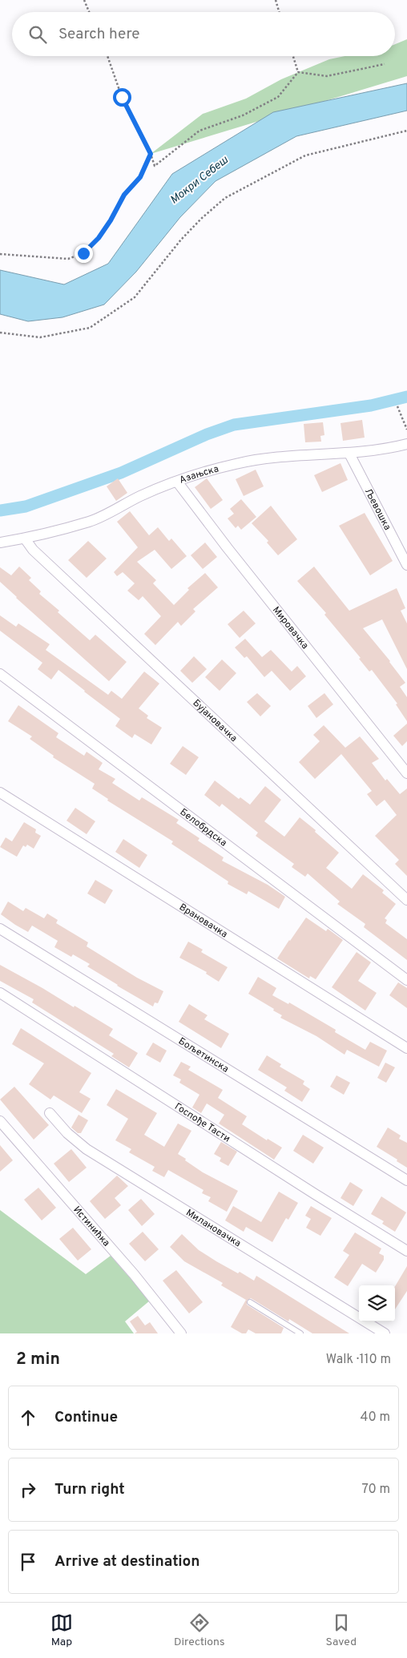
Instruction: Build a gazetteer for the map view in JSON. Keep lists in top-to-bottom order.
{
  "streets": {
    "street": [
      "Азањска",
      "Љевошка",
      "Мировачка",
      "Бујановачка",
      "Белобрдска",
      "Врановачка",
      "Бољетинска",
      "Госпође Тасти",
      "Истинићка",
      "Милановачка"
    ]
  },
  "crossings": [
    ["Азањска", "Љевошка"],
    ["Азањска", "Мировачка"],
    ["Азањска", "Бујановачка"]
  ],
  "water": ["Мокри Себеш"],
  "page": {
    "search": "Search here",
    "heading": ["2 min", "Walk · 110 m"],
    "list": [
      ["Continue", "40 m"],
      ["Turn right", "70 m"],
      "Arrive at destination"
    ],
    "nav": ["Map", "Directions", "Saved"]
  }
}
